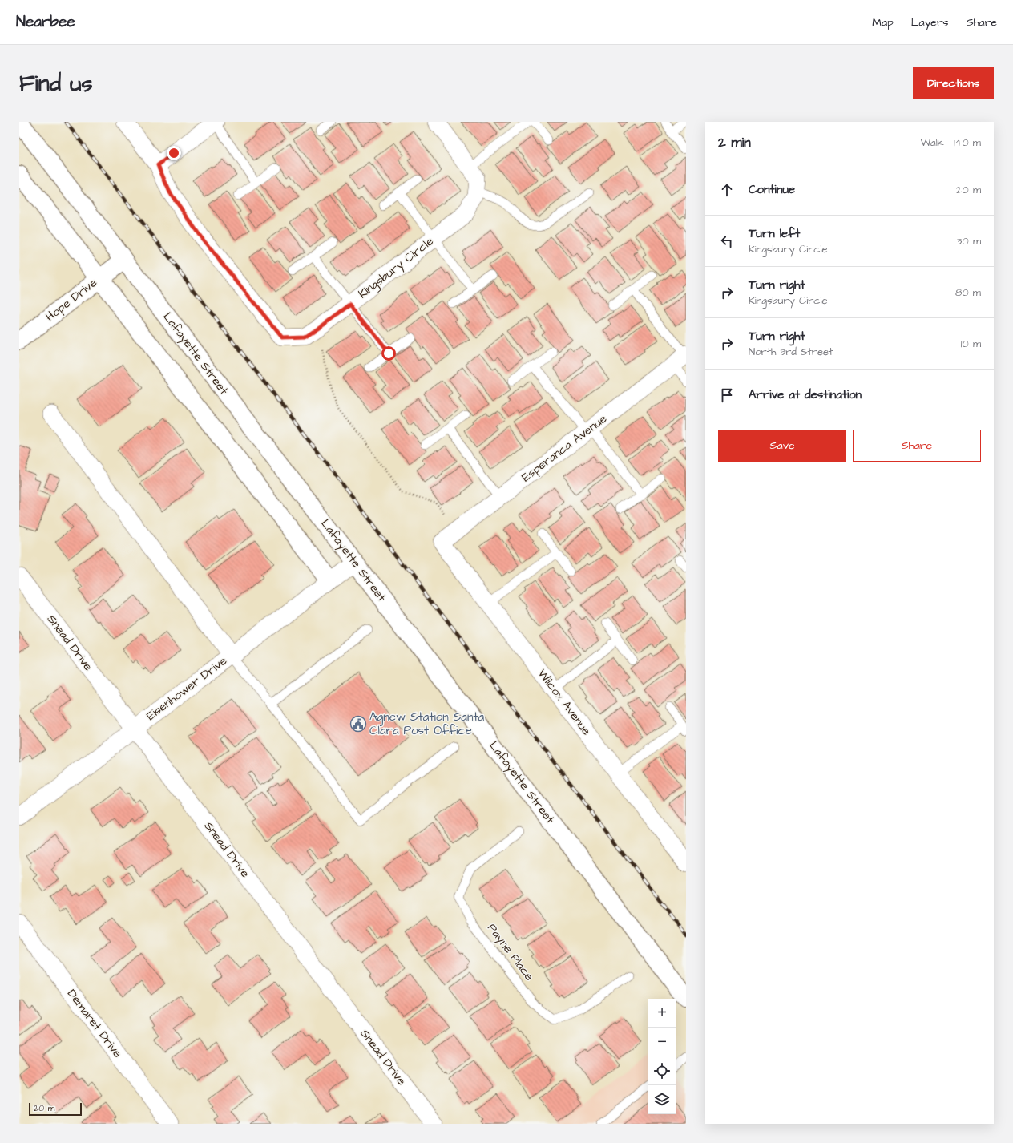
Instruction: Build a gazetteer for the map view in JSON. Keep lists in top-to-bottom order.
{
  "streets": {
    "main road": ["Hope Drive", "Lafayette Street"],
    "street": [
      "Kingsbury Circle",
      "Esperanca Avenue",
      "Snead Drive",
      "Eisenhower Drive",
      "Wilcox Avenue",
      "Demaret Drive"
    ],
    "lane": ["Payne Place"]
  },
  "crossings": [
    ["Hope Drive", "Lafayette Street"],
    ["Lafayette Street", "Eisenhower Drive"],
    ["Esperanca Avenue", "Wilcox Avenue"],
    ["Snead Drive", "Eisenhower Drive"]
  ],
  "places": {
    "public building": ["Agnew Station Santa Clara Post Office"]
  },
  "scale_bar": "20 m",
  "page": {
    "header": "Nearbee",
    "nav": ["Map", "Layers", "Share"],
    "buttons": [
      "Directions",
      ["Save", "Share"]
    ],
    "title": "Find us",
    "heading": ["2 min", "Walk · 140 m"],
    "list": [
      ["Continue", "20 m"],
      ["Turn left", "Kingsbury Circle", "30 m"],
      ["Turn right", "Kingsbury Circle", "80 m"],
      ["Turn right", "North 3rd Street", "10 m"],
      "Arrive at destination"
    ],
    "map_buttons": ["+", "−"],
    "scale": "20 m"
  }
}
